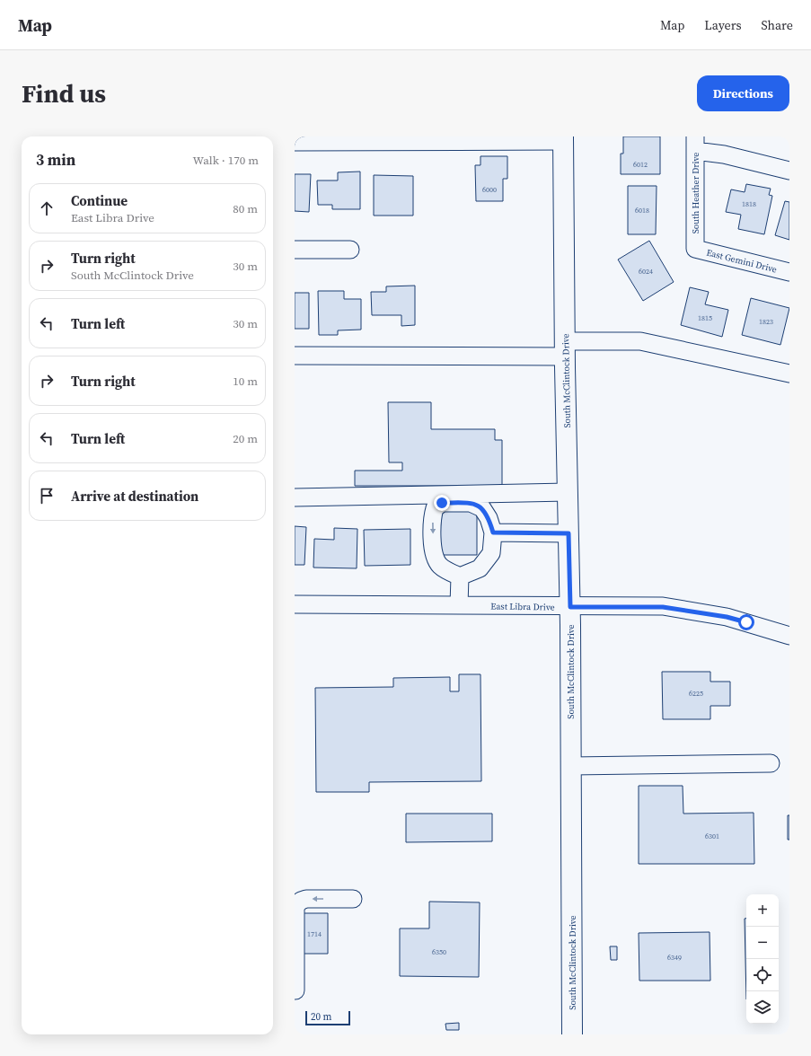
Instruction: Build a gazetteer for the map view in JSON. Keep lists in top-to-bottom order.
{
  "streets": {
    "main road": ["South McClintock Drive"],
    "street": ["South Heather Drive", "East Gemini Drive", "East Libra Drive"]
  },
  "crossings": [
    ["South Heather Drive", "East Gemini Drive"],
    ["South McClintock Drive", "East Libra Drive"]
  ],
  "house_numbers": [
    "6012",
    "6000",
    "1818",
    "6018",
    "6024",
    "1815",
    "1823",
    "6225",
    "6301",
    "1714",
    "6350",
    "6349"
  ],
  "scale_bar": "20 m",
  "page": {
    "header": "Map",
    "nav": ["Map", "Layers", "Share"],
    "buttons": "Directions",
    "title": "Find us",
    "heading": ["3 min", "Walk · 170 m"],
    "list": [
      ["Continue", "East Libra Drive", "80 m"],
      ["Turn right", "South McClintock Drive", "30 m"],
      ["Turn left", "30 m"],
      ["Turn right", "10 m"],
      ["Turn left", "20 m"],
      "Arrive at destination"
    ],
    "map_buttons": ["+", "−"],
    "scale": "20 m"
  }
}
